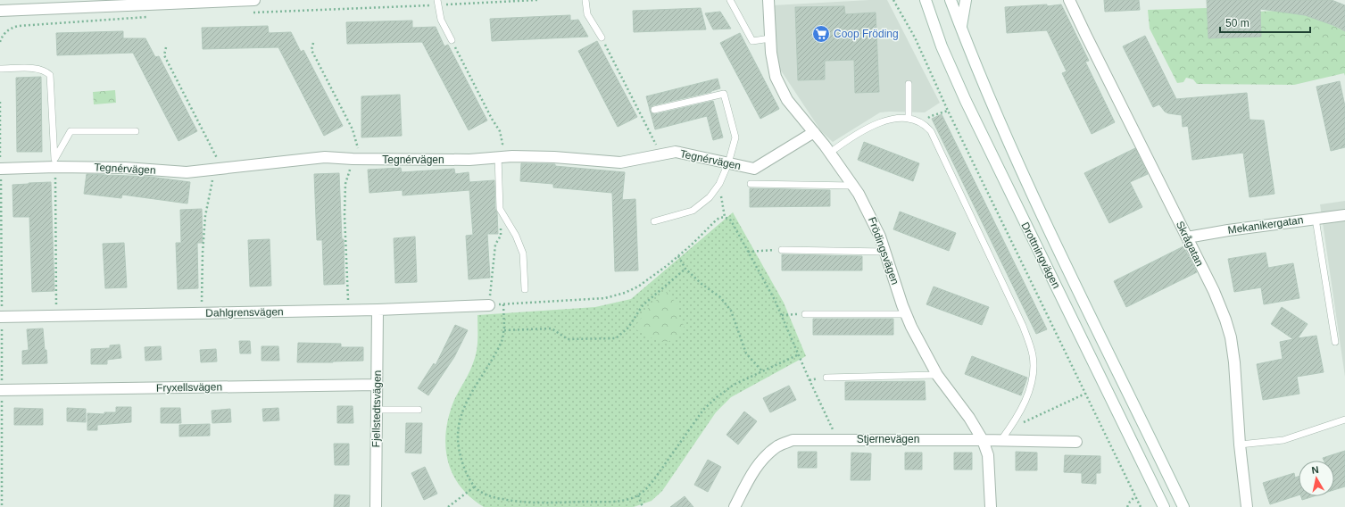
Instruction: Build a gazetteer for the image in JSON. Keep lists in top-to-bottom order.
{
  "streets": {
    "street": [
      "Tegnérvägen",
      "Mekanikergatan",
      "Skrågatan",
      "Frödingsvägen",
      "Drottningvägen",
      "Dahlgrensvägen",
      "Fryxellsvägen",
      "Fjellstedtsvägen",
      "Stjernevägen"
    ]
  },
  "crossings": [
    ["Tegnérvägen", "Frödingsvägen"],
    ["Mekanikergatan", "Skrågatan"],
    ["Frödingsvägen", "Stjernevägen"],
    ["Dahlgrensvägen", "Fjellstedtsvägen"],
    ["Fryxellsvägen", "Fjellstedtsvägen"]
  ],
  "places": {
    "supermarket": ["Coop Fröding"]
  },
  "scale_bar": "50 m",
  "north": "top"
}
